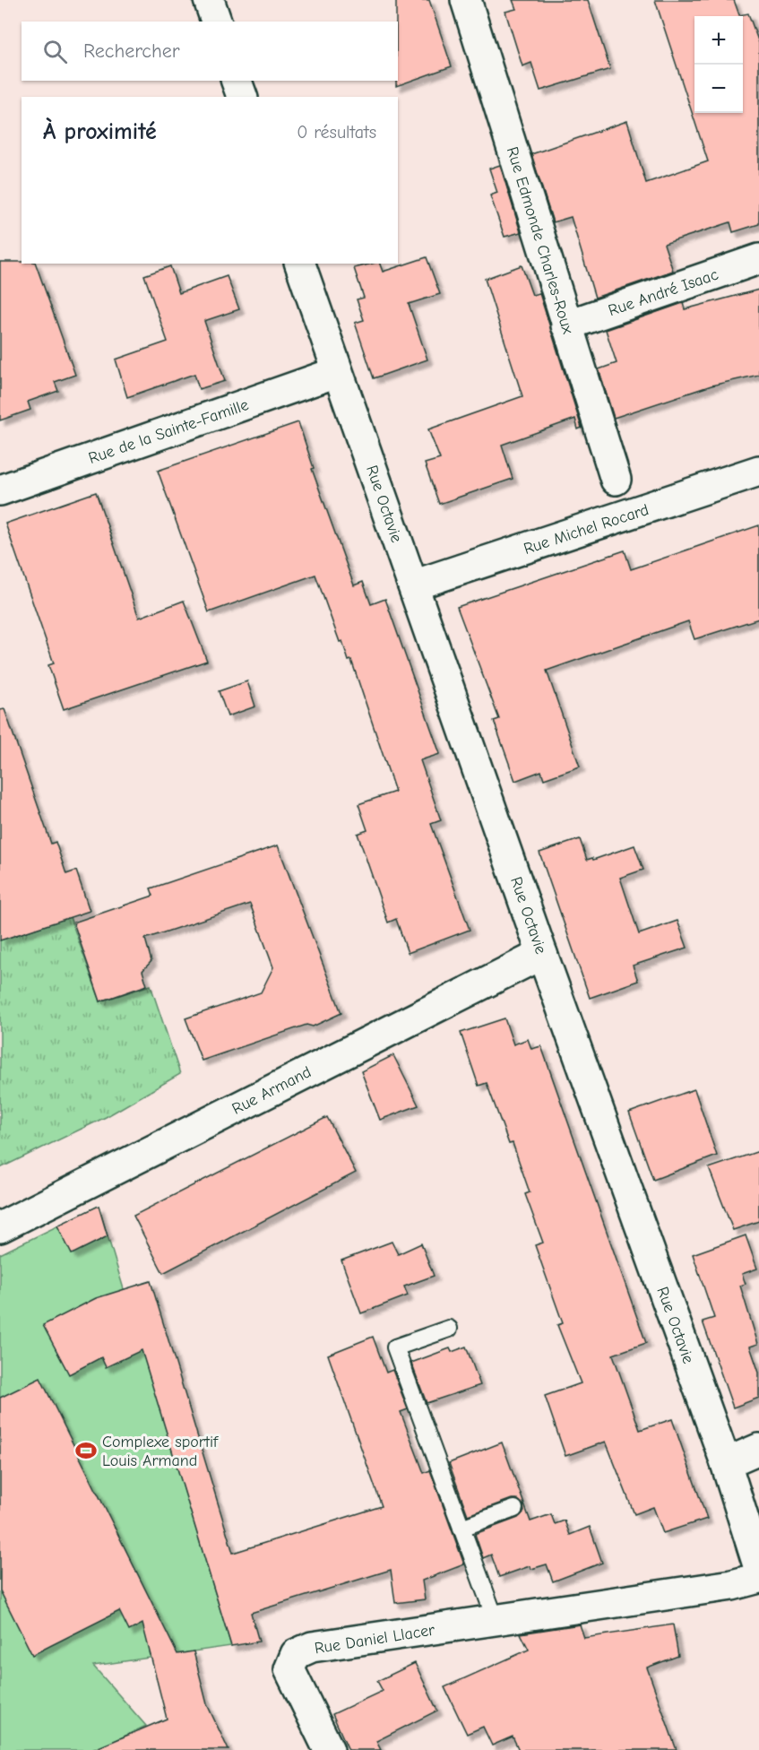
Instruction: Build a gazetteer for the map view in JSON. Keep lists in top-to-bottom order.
{
  "streets": {
    "street": [
      "Rue Edmonde Charles-Roux",
      "Rue André Isaac",
      "Rue de la Sainte-Famille",
      "Rue Octavie",
      "Rue Michel Rocard",
      "Rue Armand",
      "Rue Daniel Llacer"
    ]
  },
  "crossings": [
    ["Rue Edmonde Charles-Roux", "Rue André Isaac"],
    ["Rue de la Sainte-Famille", "Rue Octavie"],
    ["Rue Octavie", "Rue Michel Rocard"],
    ["Rue Octavie", "Rue Armand"]
  ],
  "places": {
    "sports": ["Complexe sportif Louis Armand"]
  },
  "page": {
    "map_buttons": ["+", "−"],
    "search": "Rechercher",
    "heading": ["À proximité", "0 résultats"]
  }
}
